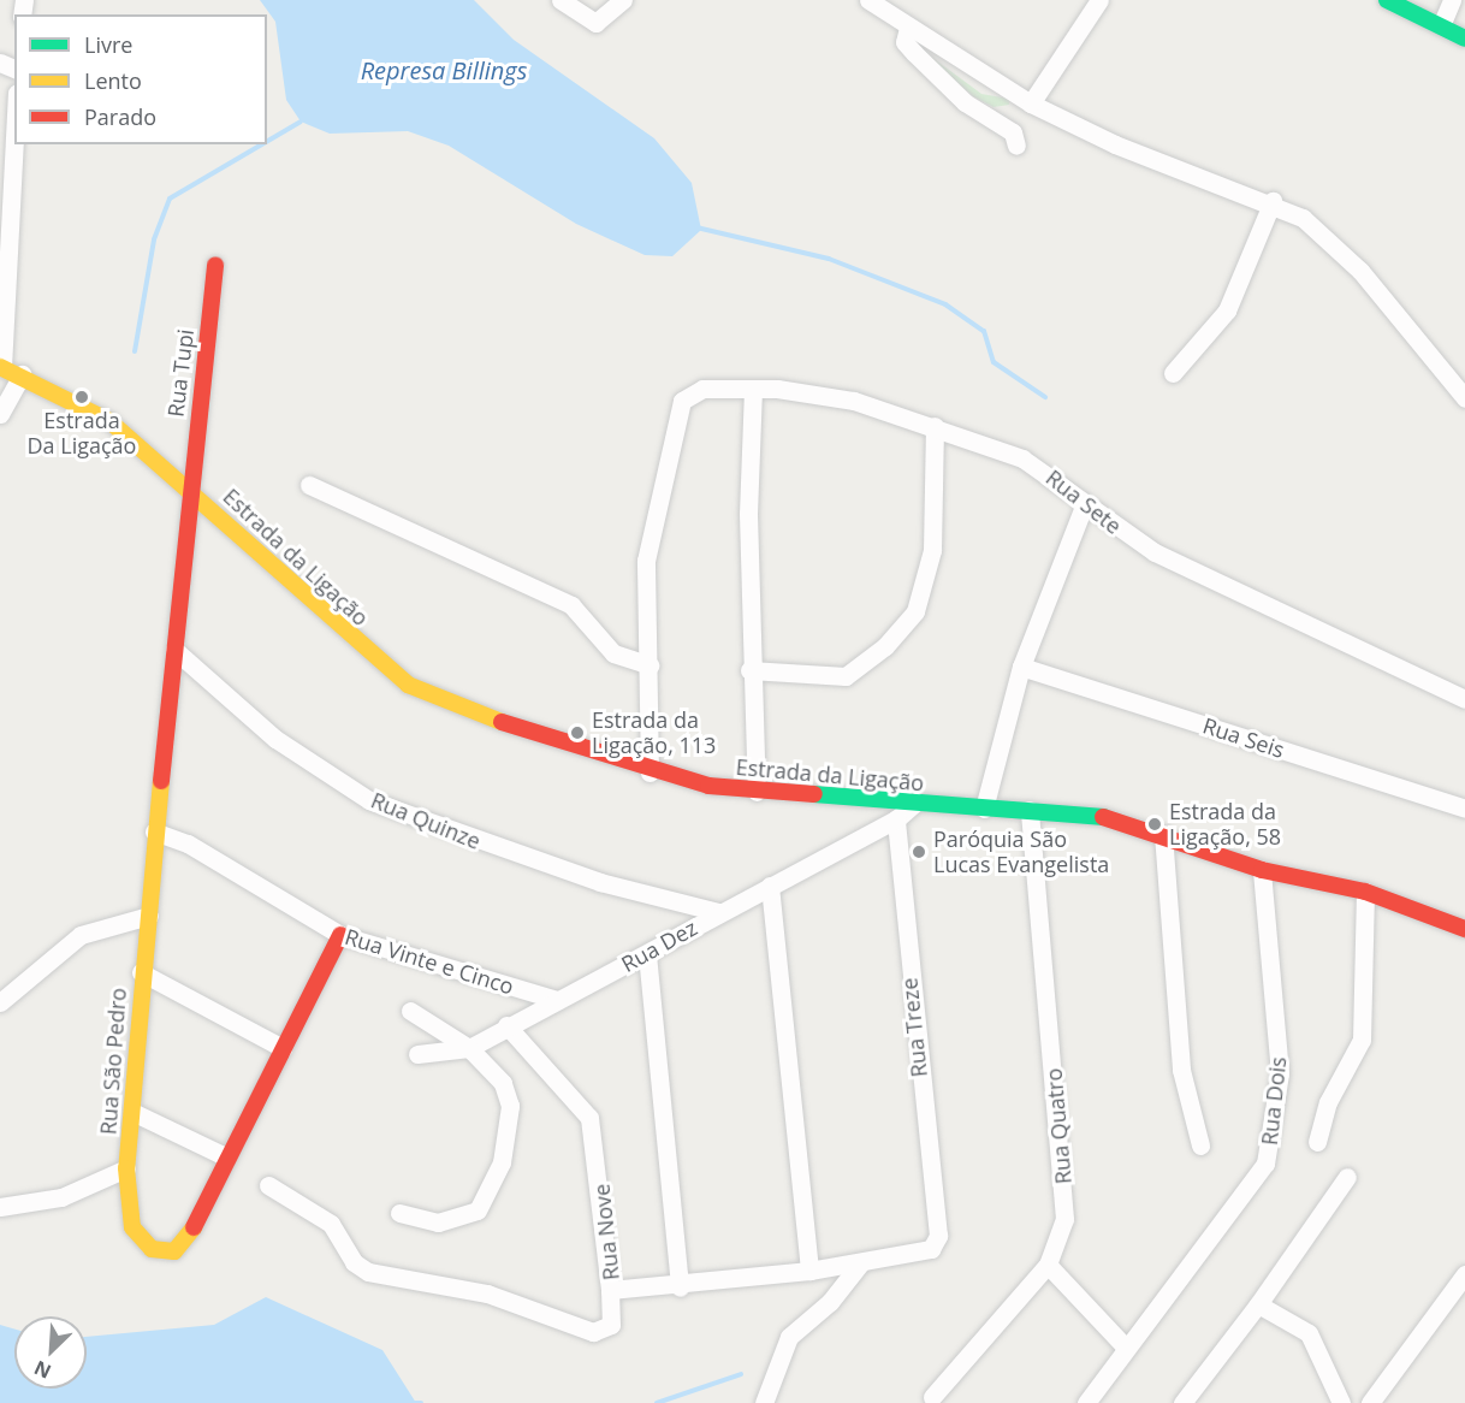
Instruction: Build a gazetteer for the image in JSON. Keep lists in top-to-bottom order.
{
  "streets": {
    "street": [
      "Rua Tupi",
      "Rua Sete",
      "Estrada da Ligação",
      "Rua Seis",
      "Rua Quinze",
      "Rua Dez",
      "Rua Vinte e Cinco",
      "Rua Treze",
      "Rua São Pedro",
      "Rua Dois",
      "Rua Quatro",
      "Rua Nove"
    ]
  },
  "crossings": [
    ["Rua Tupi", "Estrada da Ligação"],
    ["Rua Tupi", "Rua São Pedro"],
    ["Estrada da Ligação", "Rua São Pedro"],
    ["Estrada da Ligação", "Rua Dois"],
    ["Estrada da Ligação", "Rua Quatro"],
    ["Rua Quinze", "Rua Dez"],
    ["Rua Quinze", "Rua São Pedro"],
    ["Rua Dez", "Rua Vinte e Cinco"],
    ["Rua Dez", "Rua Treze"],
    ["Rua Dez", "Rua Nove"],
    ["Rua Vinte e Cinco", "Rua São Pedro"],
    ["Rua Treze", "Rua Nove"]
  ],
  "water": ["Represa Billings"],
  "places": [
    "Estrada Da Ligação",
    "Estrada da Ligação, 113",
    "Estrada da Ligação, 58",
    "Paróquia São Lucas Evangelista"
  ],
  "legend": ["Livre", "Lento", "Parado"],
  "north": "bottom left"
}
